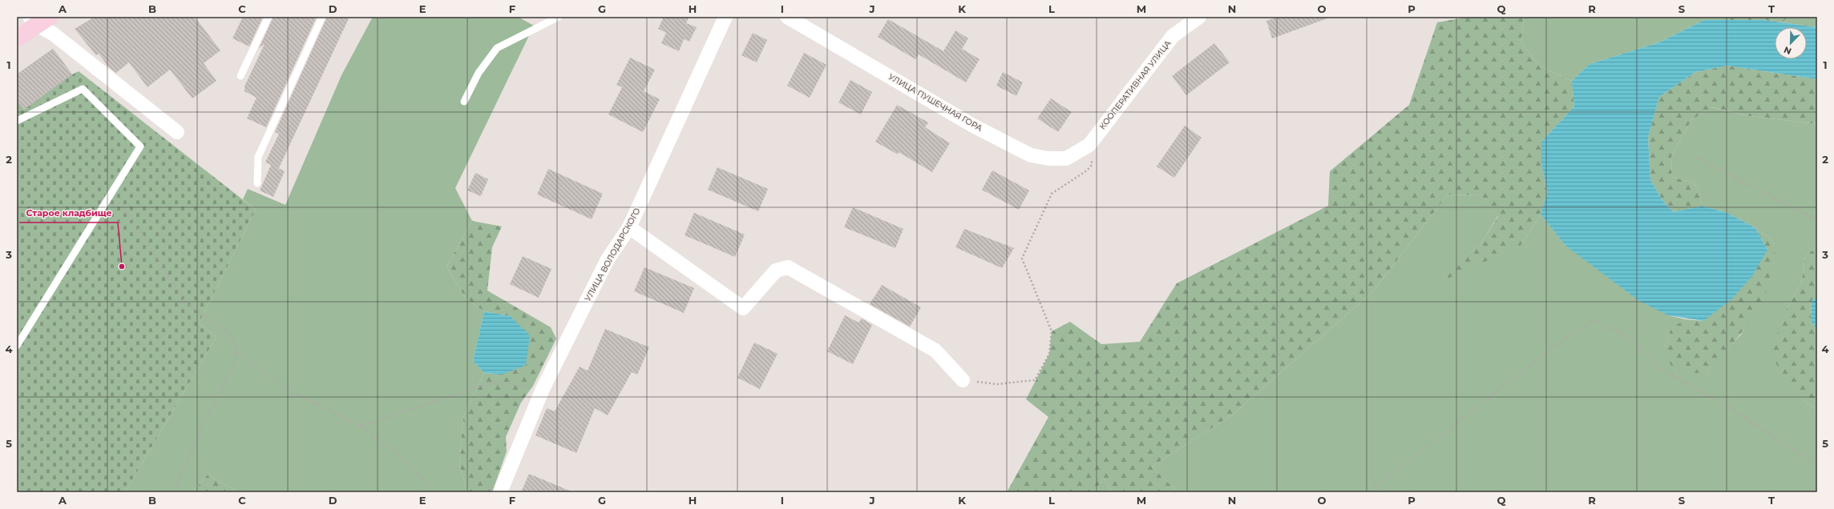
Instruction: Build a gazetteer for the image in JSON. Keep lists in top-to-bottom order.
{
  "streets": {
    "street": ["КООПЕРАТИВНАЯ УЛИЦА", "УЛИЦА ПУШЕЧНАЯ ГОРА", "УЛИЦА ВОЛОДАРСКОГО"]
  },
  "crossings": [
    ["КООПЕРАТИВНАЯ УЛИЦА", "УЛИЦА ПУШЕЧНАЯ ГОРА"]
  ],
  "places": ["Старое кладбище"],
  "north": "bottom left",
  "grid": {
    "columns": [
      "A",
      "B",
      "C",
      "D",
      "E",
      "F",
      "G",
      "H",
      "I",
      "J",
      "K",
      "L",
      "M",
      "N",
      "O",
      "P",
      "Q",
      "R",
      "S",
      "T"
    ],
    "rows": [
      "1",
      "2",
      "3",
      "4",
      "5"
    ]
  }
}
